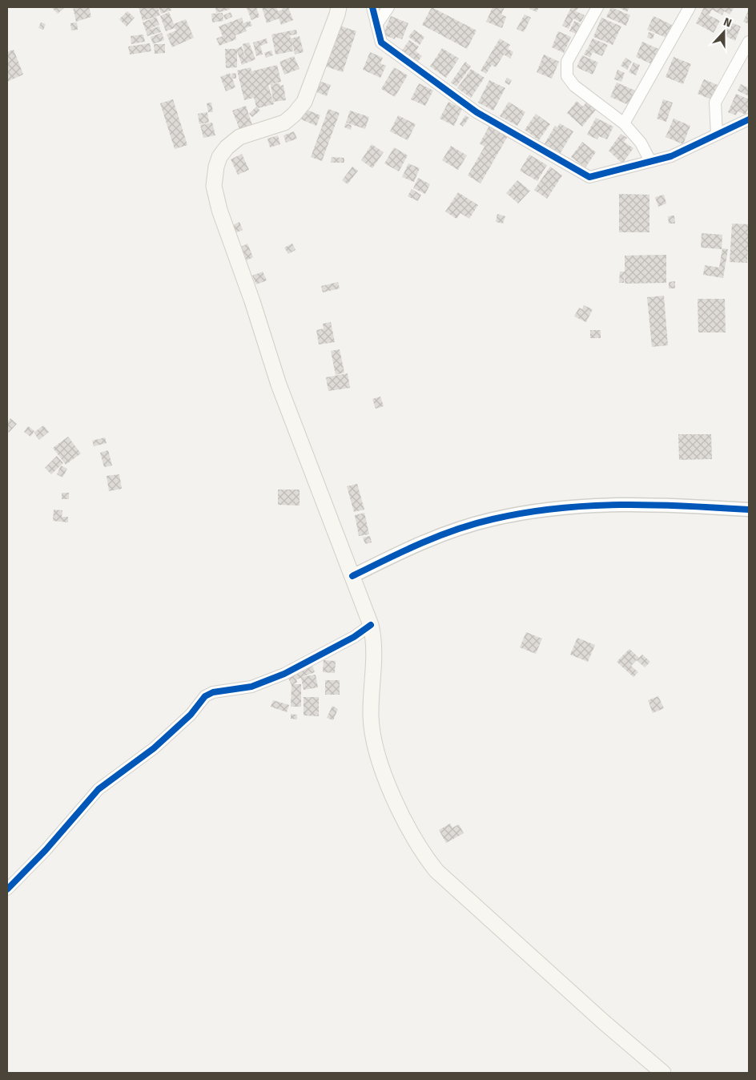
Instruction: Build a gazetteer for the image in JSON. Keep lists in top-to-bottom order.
{
  "north": "top"
}
